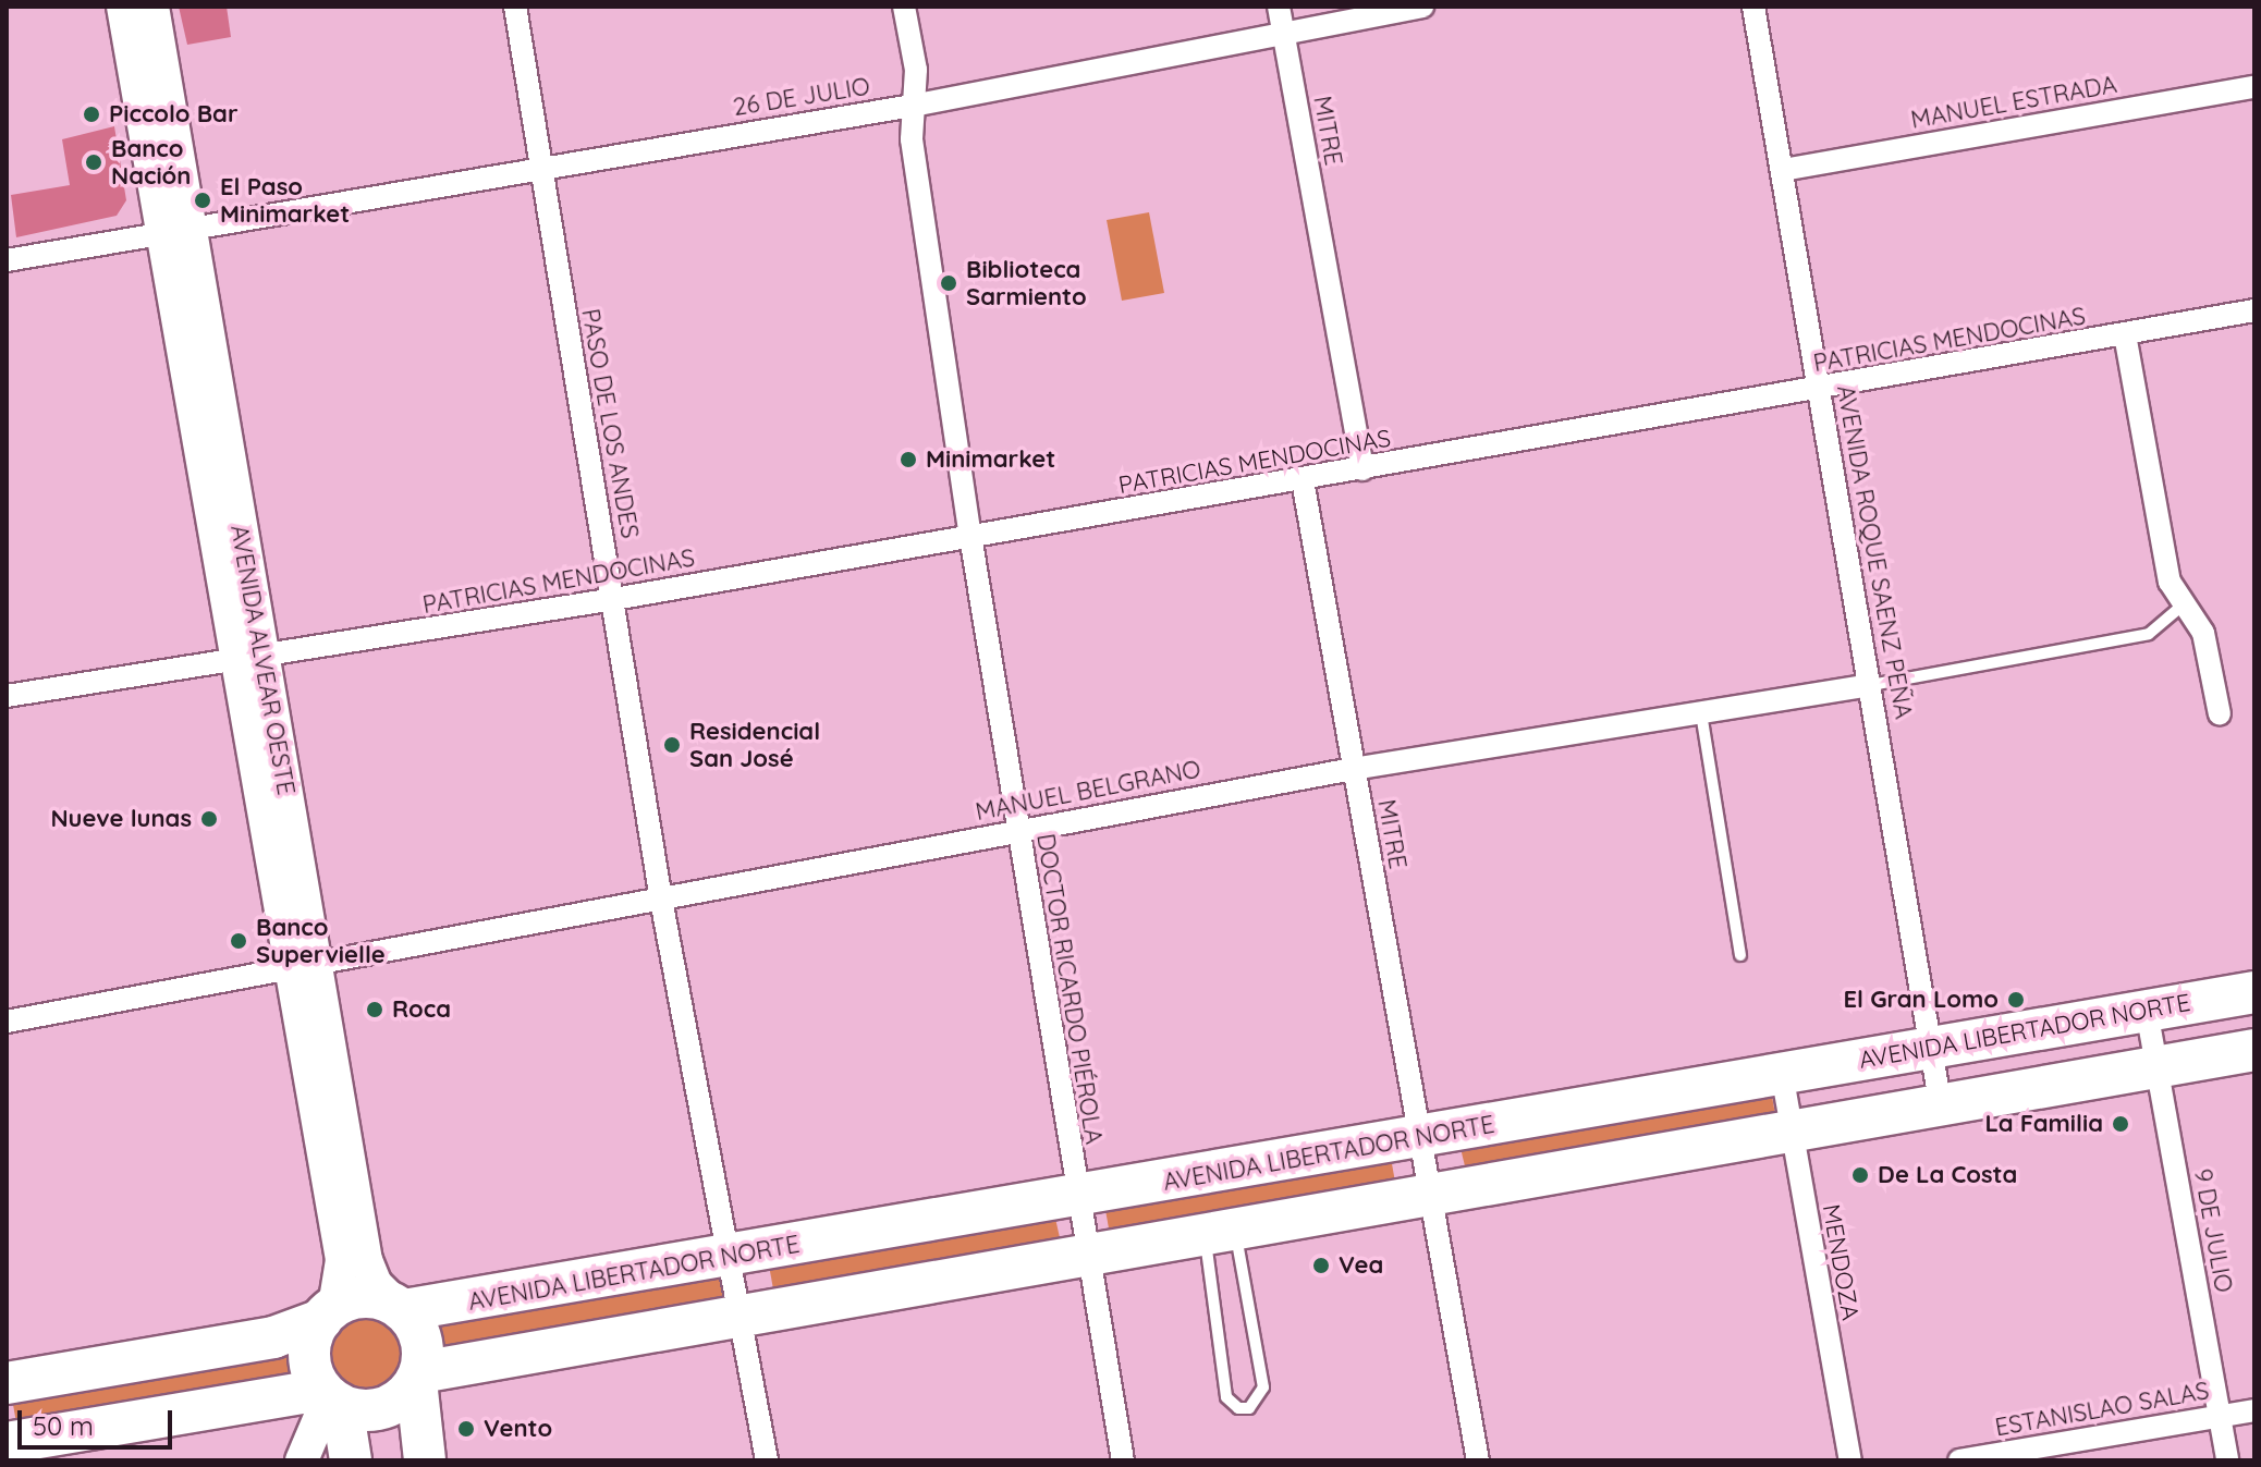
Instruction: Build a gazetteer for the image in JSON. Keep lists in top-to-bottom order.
{
  "streets": {
    "highway": ["AVENIDA LIBERTADOR NORTE"],
    "main road": ["AVENIDA ALVEAR OESTE"],
    "street": [
      "26 DE JULIO",
      "MANUEL ESTRADA",
      "MITRE",
      "PATRICIAS MENDOCINAS",
      "PASO DE LOS ANDES",
      "AVENIDA ROQUE SAENZ PEÑA",
      "MANUEL BELGRANO",
      "DOCTOR RICARDO PIÉROLA",
      "9 DE JULIO",
      "MENDOZA",
      "ESTANISLAO SALAS"
    ]
  },
  "crossings": [
    ["26 DE JULIO", "MITRE"],
    ["26 DE JULIO", "PASO DE LOS ANDES"],
    ["26 DE JULIO", "AVENIDA ALVEAR OESTE"],
    ["26 DE JULIO", "DOCTOR RICARDO PIÉROLA"],
    ["MANUEL ESTRADA", "AVENIDA ROQUE SAENZ PEÑA"],
    ["MITRE", "PATRICIAS MENDOCINAS"],
    ["MITRE", "MANUEL BELGRANO"],
    ["MITRE", "AVENIDA LIBERTADOR NORTE"],
    ["PATRICIAS MENDOCINAS", "PASO DE LOS ANDES"],
    ["PATRICIAS MENDOCINAS", "AVENIDA ROQUE SAENZ PEÑA"],
    ["PATRICIAS MENDOCINAS", "AVENIDA ALVEAR OESTE"],
    ["PATRICIAS MENDOCINAS", "DOCTOR RICARDO PIÉROLA"],
    ["PASO DE LOS ANDES", "MANUEL BELGRANO"],
    ["PASO DE LOS ANDES", "AVENIDA LIBERTADOR NORTE"],
    ["AVENIDA ROQUE SAENZ PEÑA", "MANUEL BELGRANO"],
    ["AVENIDA ROQUE SAENZ PEÑA", "AVENIDA LIBERTADOR NORTE"],
    ["AVENIDA ALVEAR OESTE", "MANUEL BELGRANO"],
    ["AVENIDA ALVEAR OESTE", "AVENIDA LIBERTADOR NORTE"],
    ["MANUEL BELGRANO", "DOCTOR RICARDO PIÉROLA"],
    ["DOCTOR RICARDO PIÉROLA", "AVENIDA LIBERTADOR NORTE"],
    ["AVENIDA LIBERTADOR NORTE", "9 DE JULIO"],
    ["AVENIDA LIBERTADOR NORTE", "MENDOZA"],
    ["9 DE JULIO", "ESTANISLAO SALAS"]
  ],
  "places": [
    "Piccolo Bar",
    "Banco Nación",
    "El Paso Minimarket",
    "Biblioteca Sarmiento",
    "Minimarket",
    "Residencial San José",
    "Nueve lunas",
    "Banco Supervielle",
    "El Gran Lomo",
    "Roca",
    "La Familia",
    "De La Costa",
    "Vea",
    "Vento"
  ],
  "scale_bar": "50 m"
}
